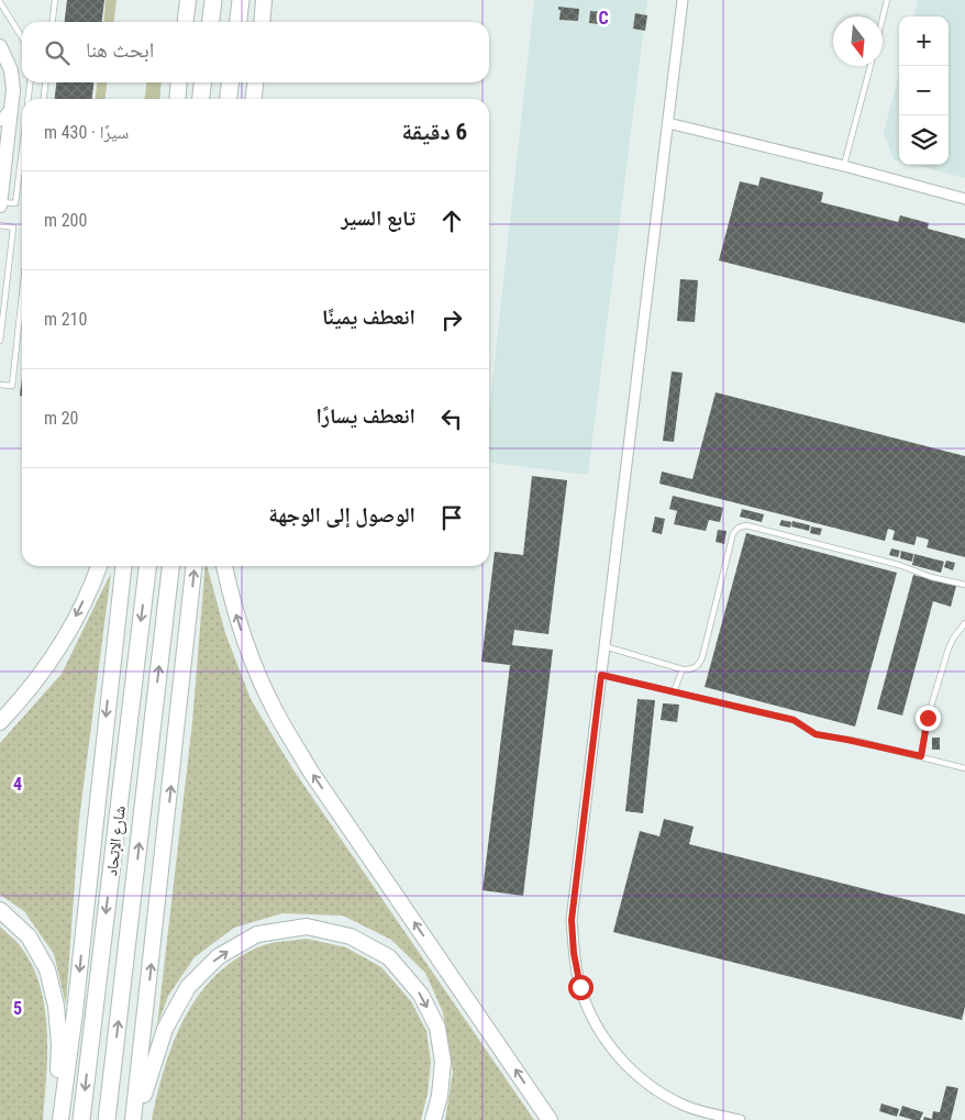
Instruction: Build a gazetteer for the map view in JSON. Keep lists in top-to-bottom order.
{
  "streets": {
    "highway": ["شارع الإتحاد"]
  },
  "north": "bottom",
  "page": {
    "map_buttons": ["+", "−"],
    "search": "ابحث هنا",
    "heading": ["6 دقيقة", "سيرًا · 430 m"],
    "list": [
      ["تابع السير", "200 m"],
      ["انعطف يمينًا", "210 m"],
      ["انعطف يسارًا", "20 m"],
      "الوصول إلى الوجهة"
    ]
  },
  "grid": {
    "columns": ["C"],
    "rows": ["4", "5"]
  }
}
